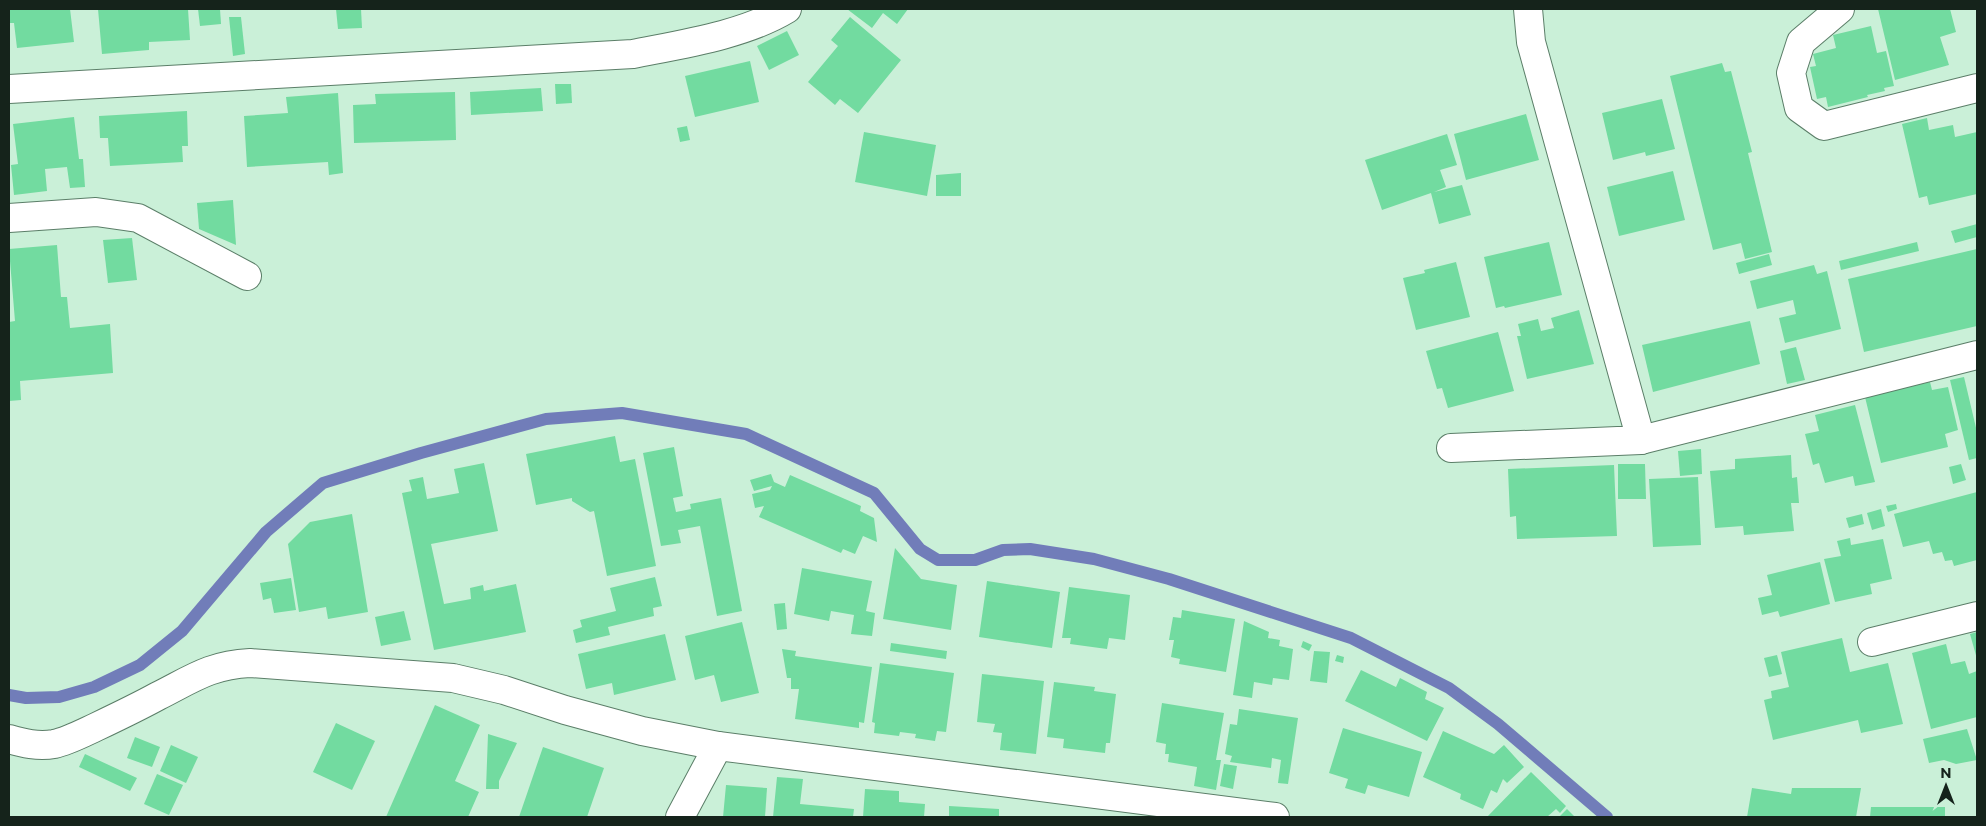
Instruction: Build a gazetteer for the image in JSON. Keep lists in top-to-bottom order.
{
  "north": "top"
}
